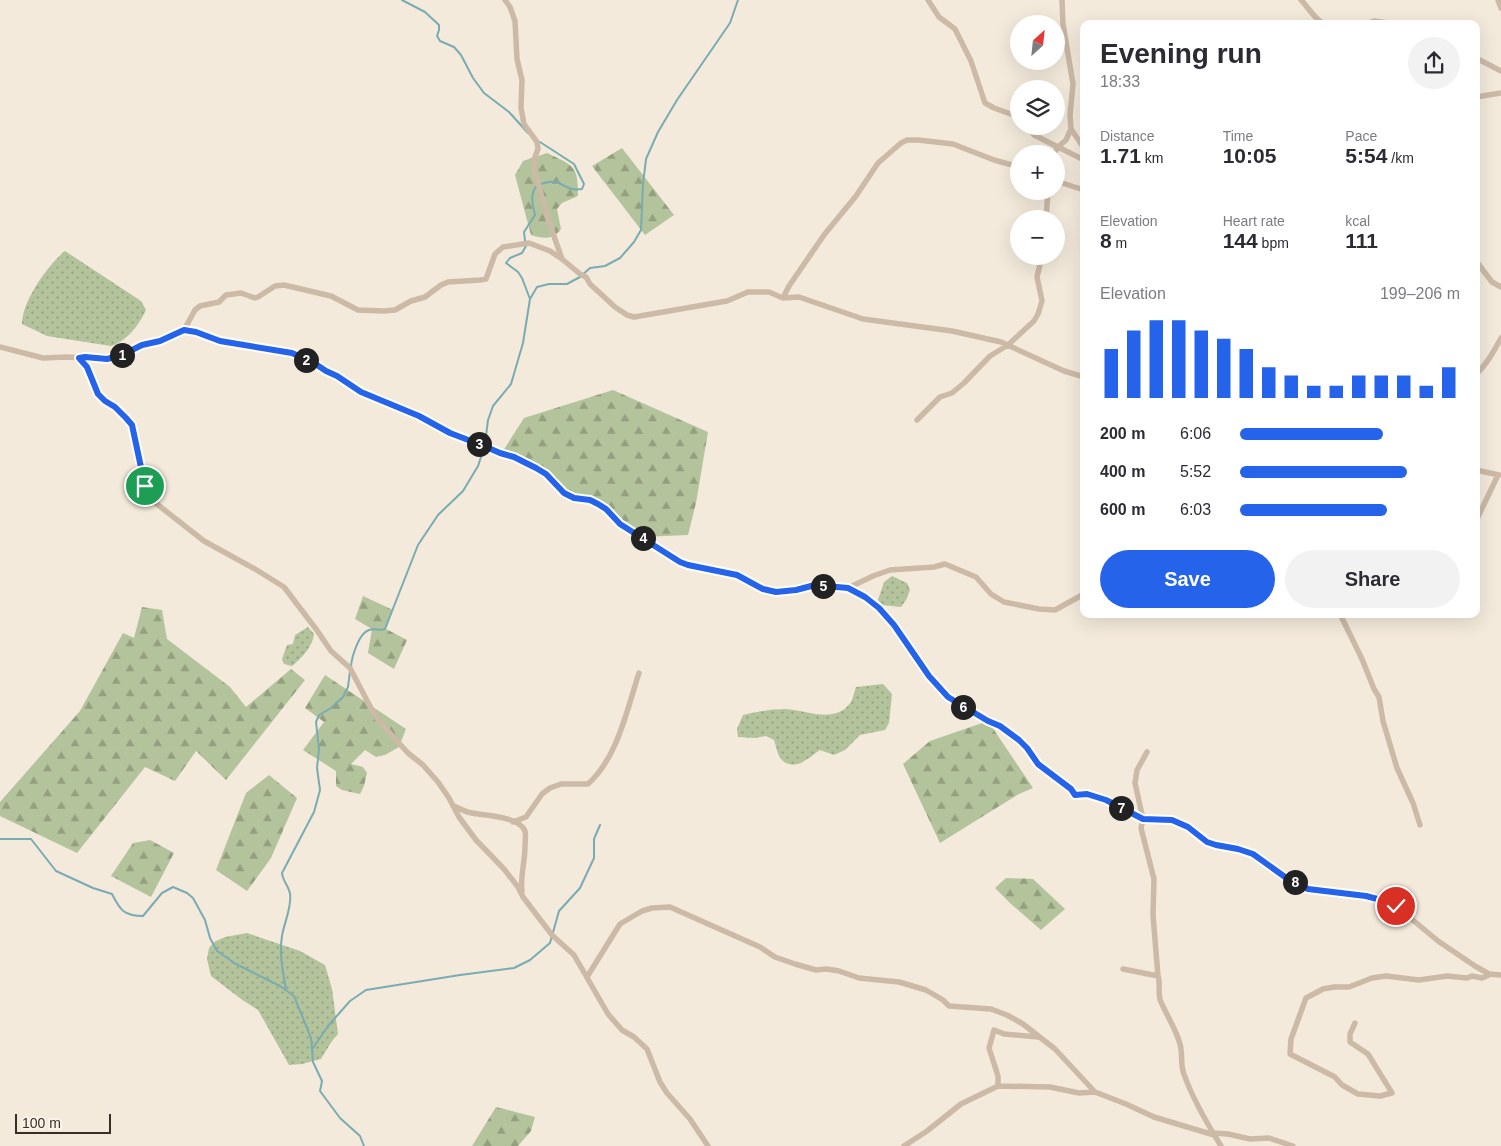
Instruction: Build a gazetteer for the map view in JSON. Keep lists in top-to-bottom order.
{
  "scale_bar": "100 m",
  "north": "top right",
  "page": {
    "map_buttons": ["+", "−"],
    "heading": ["Evening run", "18:33"],
    "stats": [
      ["Distance", "1.71 km"],
      ["Time", "10:05"],
      ["Pace", "5:54 /km"],
      ["Elevation", "8 m"],
      ["Heart rate", "144 bpm"],
      ["kcal", "111"]
    ],
    "chart": ["Elevation", "199–206 m"],
    "pins": [
      "1",
      "2",
      "3",
      "4",
      "5",
      "6",
      "7",
      "8"
    ],
    "list": [
      {
        "name": "200 m",
        "note": "6:06"
      },
      {
        "name": "400 m",
        "note": "5:52"
      },
      {
        "name": "600 m",
        "note": "6:03"
      }
    ],
    "buttons": ["Save", "Share"],
    "scale": "100 m"
  }
}
